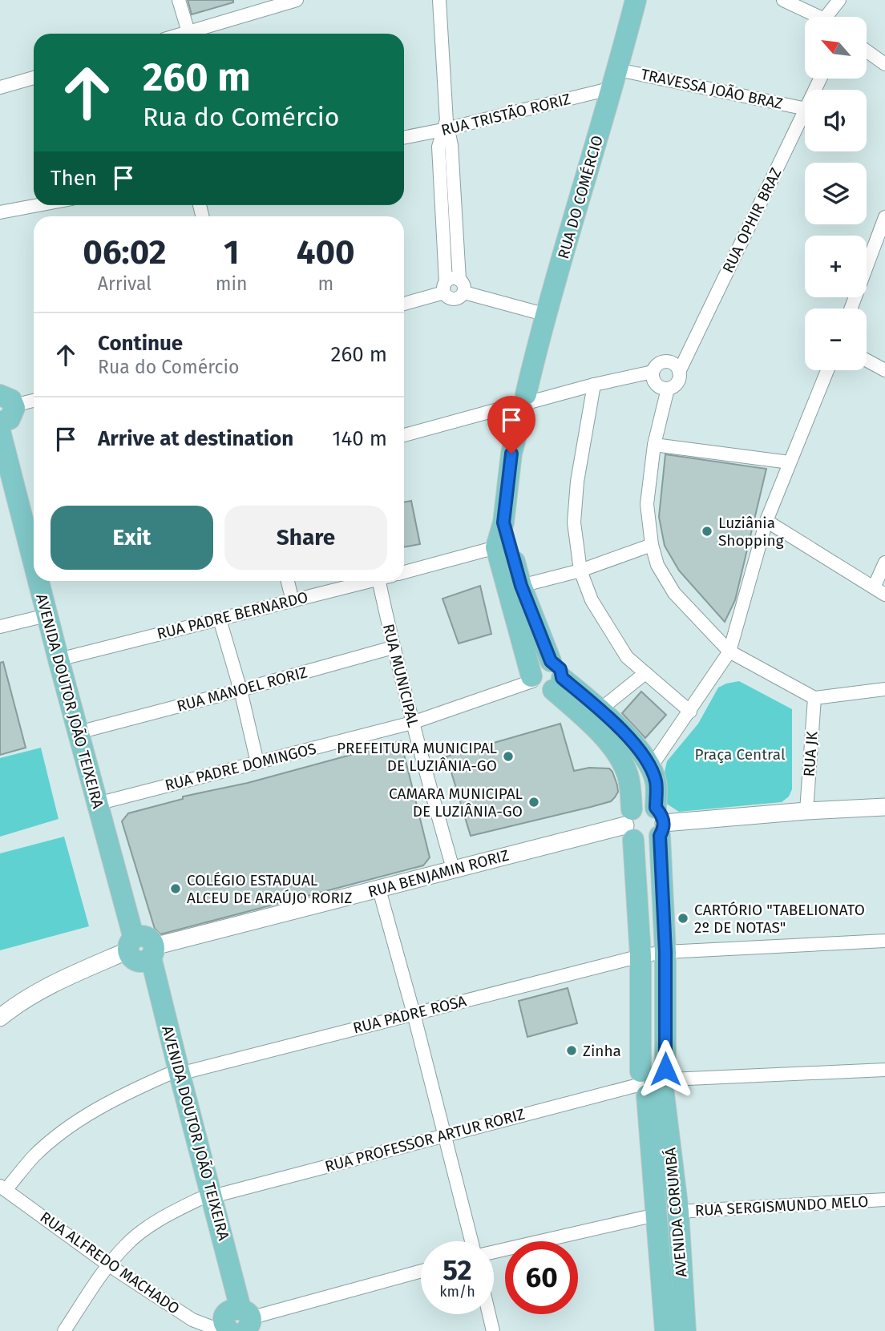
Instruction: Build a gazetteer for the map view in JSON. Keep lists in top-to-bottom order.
{
  "streets": {
    "main road": ["RUA DO COMÉRCIO", "AVENIDA DOUTOR JOÃO TEIXEIRA", "AVENIDA CORUMBÁ"],
    "street": [
      "TRAVESSA JOÃO BRAZ",
      "RUA TRISTÃO RORIZ",
      "RUA OPHIR BRAZ",
      "RUA PADRE BERNARDO",
      "RUA MUNICIPAL",
      "RUA MANOEL RORIZ",
      "RUA JK",
      "RUA PADRE DOMINGOS",
      "RUA BENJAMIN RORIZ",
      "RUA PADRE ROSA",
      "RUA PROFESSOR ARTUR RORIZ",
      "RUA SERGISMUNDO MELO",
      "RUA ALFREDO MACHADO"
    ]
  },
  "crossings": [
    ["TRAVESSA JOÃO BRAZ", "RUA TRISTÃO RORIZ"],
    ["TRAVESSA JOÃO BRAZ", "RUA DO COMÉRCIO"],
    ["RUA TRISTÃO RORIZ", "RUA DO COMÉRCIO"],
    ["RUA DO COMÉRCIO", "AVENIDA CORUMBÁ"],
    ["RUA PADRE BERNARDO", "AVENIDA DOUTOR JOÃO TEIXEIRA"],
    ["RUA MUNICIPAL", "RUA MANOEL RORIZ"],
    ["RUA MUNICIPAL", "RUA PADRE DOMINGOS"],
    ["RUA MUNICIPAL", "RUA BENJAMIN RORIZ"],
    ["RUA MANOEL RORIZ", "AVENIDA DOUTOR JOÃO TEIXEIRA"],
    ["AVENIDA DOUTOR JOÃO TEIXEIRA", "RUA PADRE DOMINGOS"],
    ["AVENIDA DOUTOR JOÃO TEIXEIRA", "RUA BENJAMIN RORIZ"],
    ["AVENIDA DOUTOR JOÃO TEIXEIRA", "RUA PADRE ROSA"],
    ["AVENIDA DOUTOR JOÃO TEIXEIRA", "RUA PROFESSOR ARTUR RORIZ"],
    ["AVENIDA DOUTOR JOÃO TEIXEIRA", "RUA ALFREDO MACHADO"],
    ["RUA BENJAMIN RORIZ", "AVENIDA CORUMBÁ"],
    ["RUA PADRE ROSA", "AVENIDA CORUMBÁ"],
    ["RUA PADRE ROSA", "RUA ALFREDO MACHADO"],
    ["RUA PROFESSOR ARTUR RORIZ", "AVENIDA CORUMBÁ"],
    ["RUA PROFESSOR ARTUR RORIZ", "RUA ALFREDO MACHADO"],
    ["RUA SERGISMUNDO MELO", "AVENIDA CORUMBÁ"]
  ],
  "parks": ["Praça Central"],
  "places": [
    "Luziânia Shopping",
    "PREFEITURA MUNICIPAL DE LUZIÂNIA-GO",
    "CAMARA MUNICIPAL DE LUZIÂNIA-GO",
    "COLÉGIO ESTADUAL ALCEU DE ARAÚJO RORIZ",
    "CARTÓRIO \"TABELIONATO 2º DE NOTAS\"",
    "Zinha"
  ],
  "north": "top left",
  "page": {
    "map_buttons": ["+", "−"],
    "turn": ["260 m", "Rua do Comércio"],
    "then": "Then",
    "eta": [
      "06:02",
      "Arrival",
      "1",
      "min",
      "400",
      "m"
    ],
    "list": [
      {
        "name": "Continue",
        "note": "Rua do Comércio",
        "value": "260 m"
      },
      {
        "name": "Arrive at destination",
        "value": "140 m"
      }
    ],
    "buttons": ["Exit", "Share"],
    "speed": "52 km/h",
    "limit": "60"
  }
}
